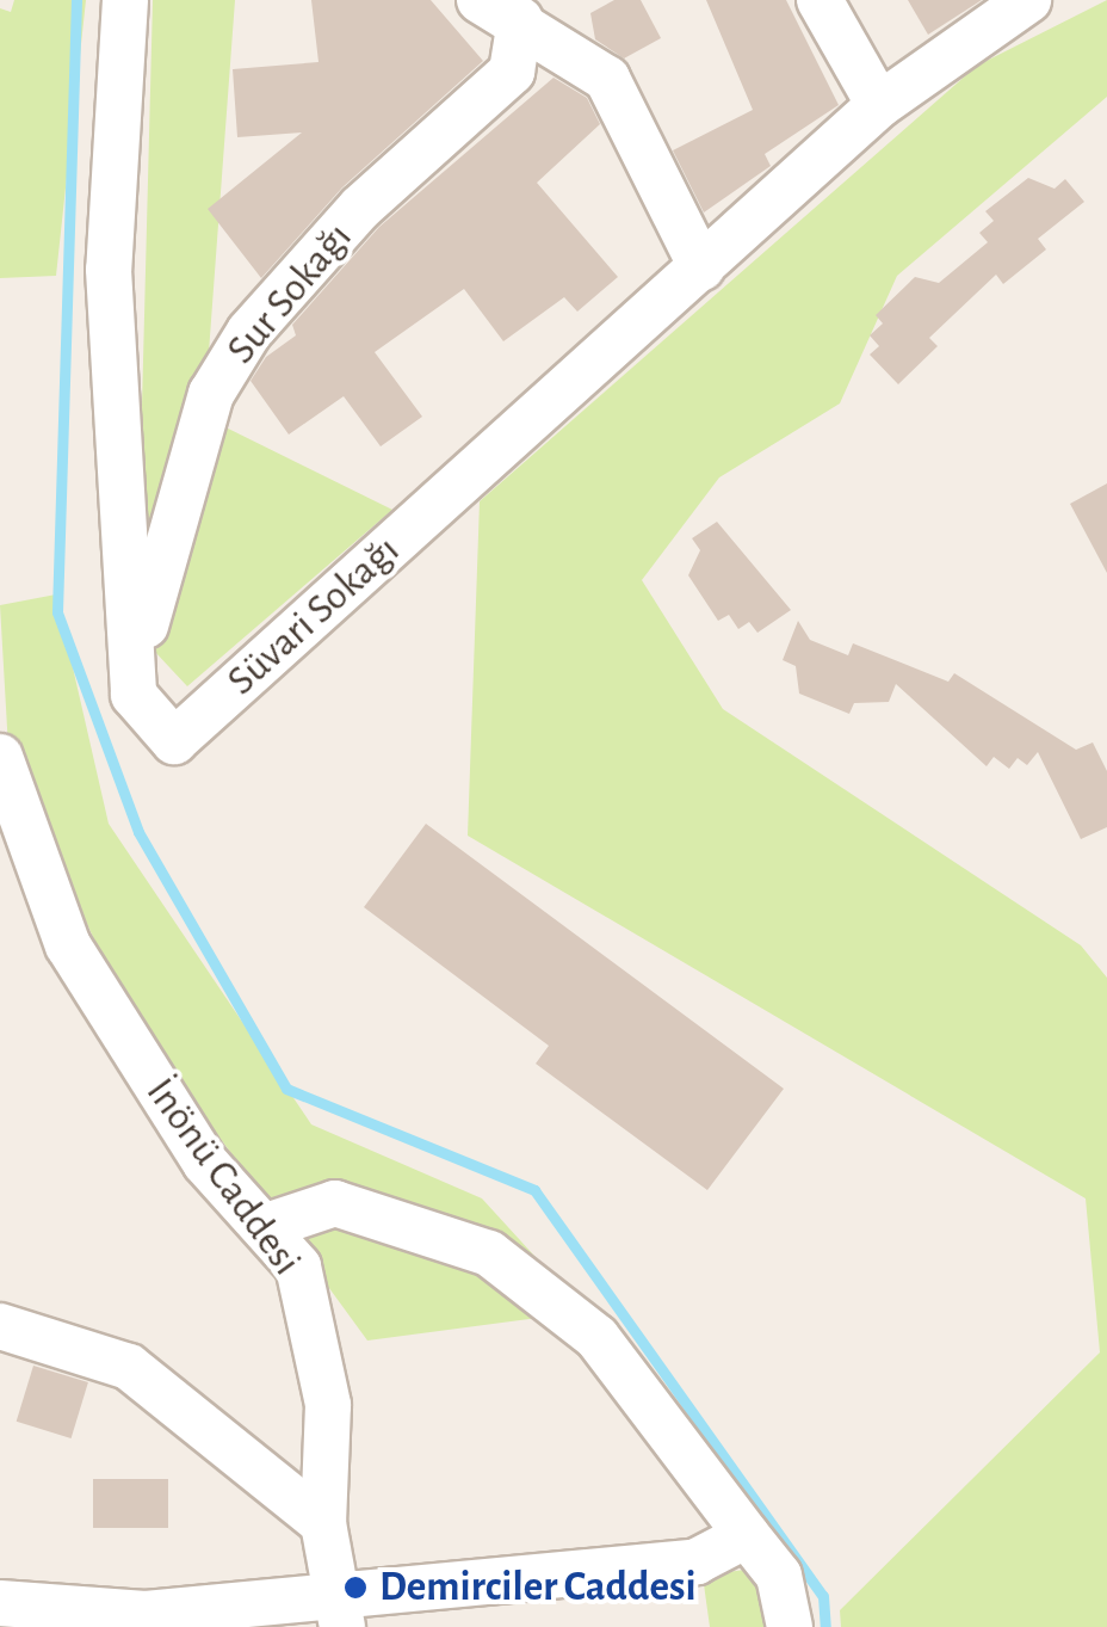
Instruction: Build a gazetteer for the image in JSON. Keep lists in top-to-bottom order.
{
  "streets": {
    "street": ["Sur Sokağı", "Süvari Sokağı", "İnönü Caddesi"]
  },
  "crossings": [
    ["Sur Sokağı", "Süvari Sokağı"]
  ],
  "places": ["Demirciler Caddesi"]
}
